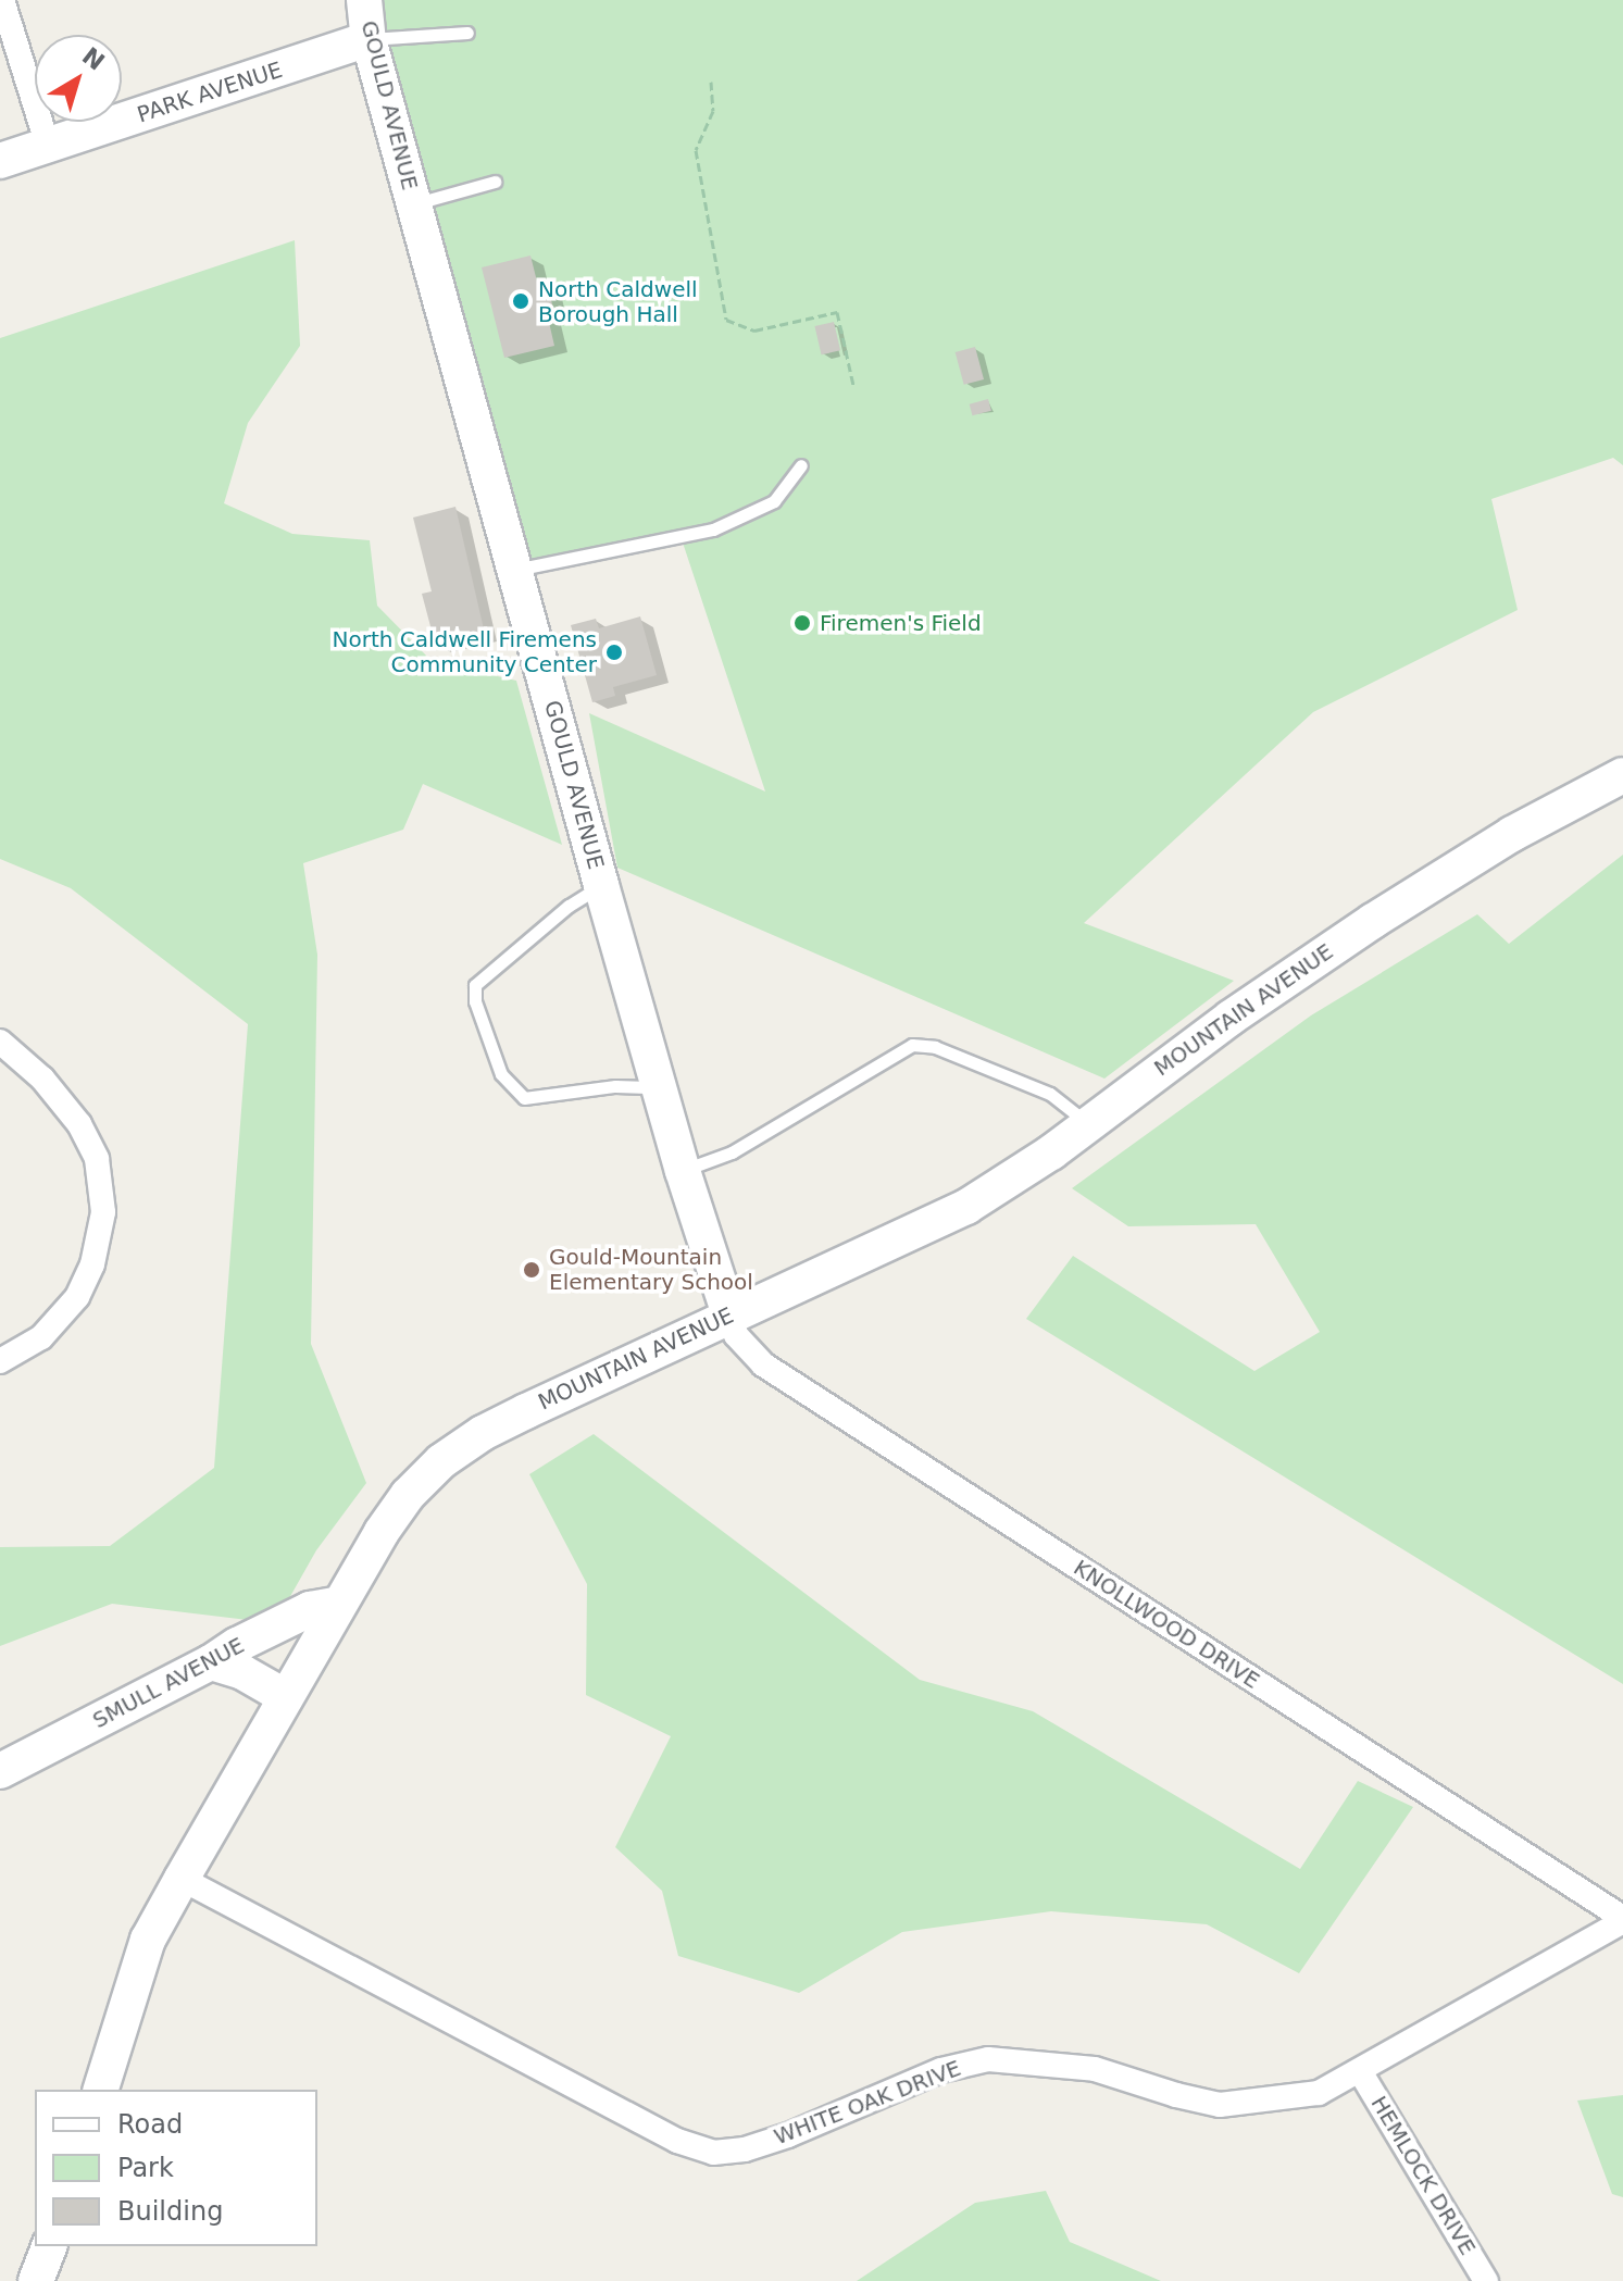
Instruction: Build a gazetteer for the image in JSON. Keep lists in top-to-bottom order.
{
  "streets": {
    "street": [
      "PARK AVENUE",
      "GOULD AVENUE",
      "MOUNTAIN AVENUE",
      "KNOLLWOOD DRIVE",
      "SMULL AVENUE",
      "WHITE OAK DRIVE",
      "HEMLOCK DRIVE"
    ]
  },
  "crossings": [
    ["PARK AVENUE", "GOULD AVENUE"],
    ["GOULD AVENUE", "MOUNTAIN AVENUE"],
    ["GOULD AVENUE", "KNOLLWOOD DRIVE"],
    ["MOUNTAIN AVENUE", "KNOLLWOOD DRIVE"],
    ["MOUNTAIN AVENUE", "SMULL AVENUE"],
    ["MOUNTAIN AVENUE", "WHITE OAK DRIVE"],
    ["KNOLLWOOD DRIVE", "WHITE OAK DRIVE"],
    ["WHITE OAK DRIVE", "HEMLOCK DRIVE"]
  ],
  "places": [
    "North Caldwell Borough Hall",
    "Firemen's Field",
    "North Caldwell Firemens Community Center",
    "Gould-Mountain Elementary School"
  ],
  "legend": ["Road", "Park", "Building"],
  "north": "top right"
}
